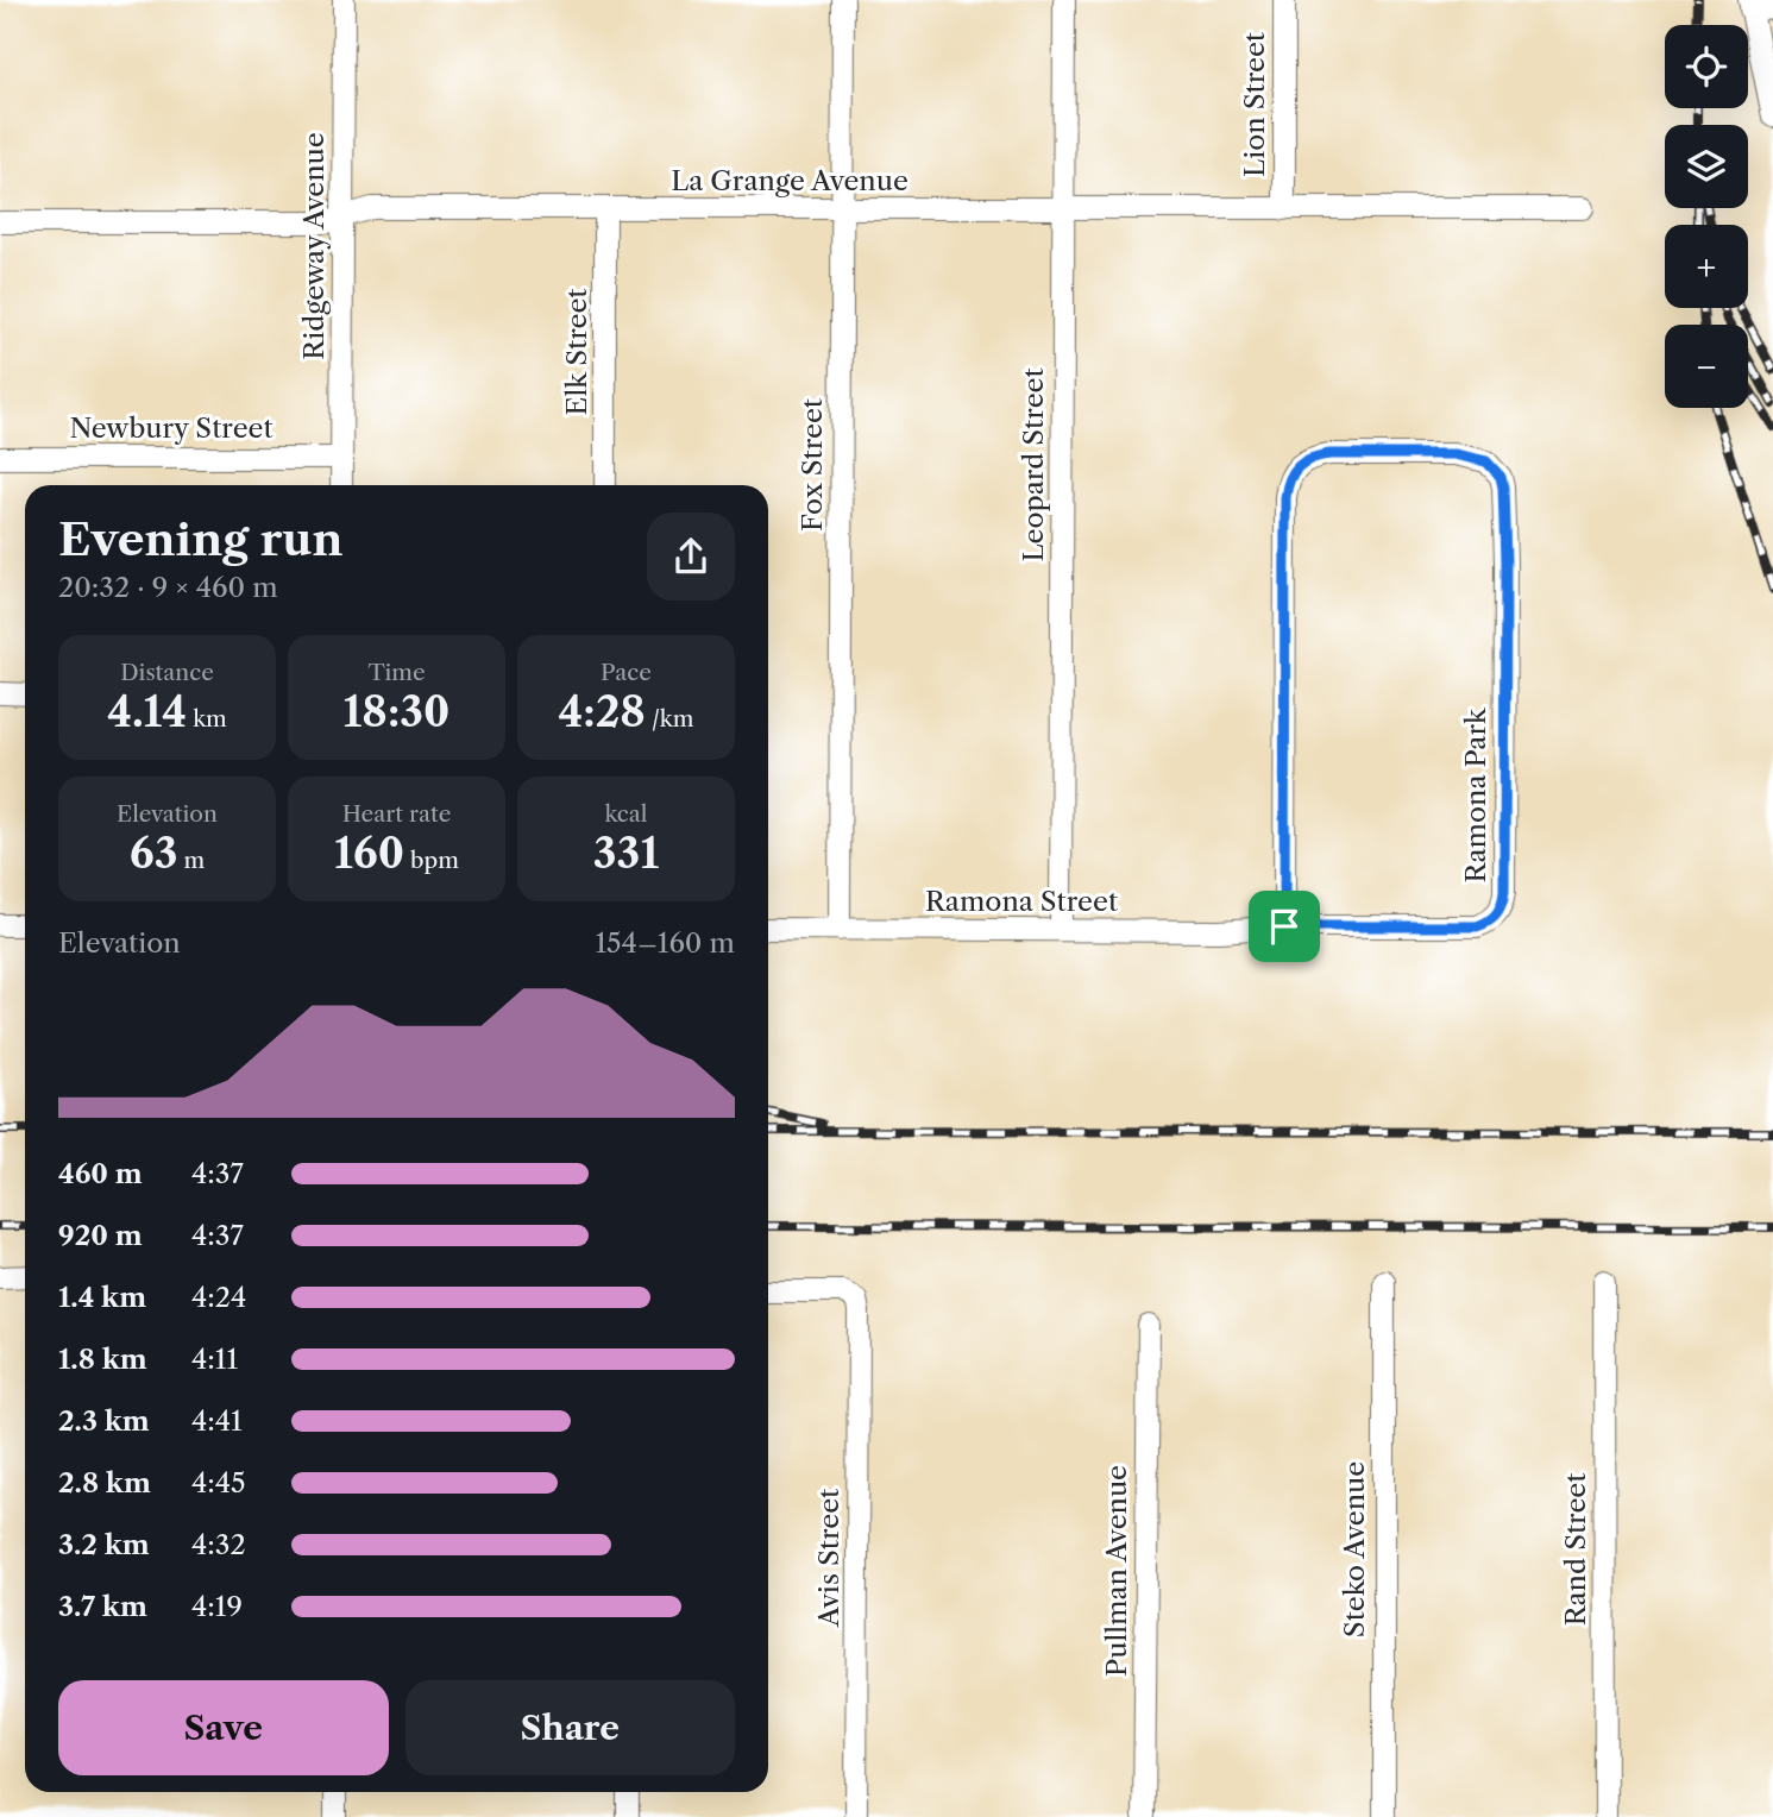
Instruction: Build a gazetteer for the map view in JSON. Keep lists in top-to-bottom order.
{
  "streets": {
    "street": [
      "Lion Street",
      "La Grange Avenue",
      "Ridgeway Avenue",
      "Elk Street",
      "Newbury Street",
      "Fox Street",
      "Leopard Street",
      "Ramona Park",
      "Ramona Street",
      "Steko Avenue",
      "Rand Street",
      "Avis Street",
      "Pullman Avenue"
    ]
  },
  "crossings": [
    ["Lion Street", "La Grange Avenue"],
    ["La Grange Avenue", "Ridgeway Avenue"],
    ["La Grange Avenue", "Elk Street"],
    ["La Grange Avenue", "Fox Street"],
    ["La Grange Avenue", "Leopard Street"],
    ["Ridgeway Avenue", "Newbury Street"],
    ["Fox Street", "Ramona Street"],
    ["Leopard Street", "Ramona Street"],
    ["Ramona Park", "Ramona Street"]
  ],
  "page": {
    "map_buttons": ["+", "−"],
    "heading": ["Evening run", "20:32 · 9 × 460 m"],
    "stats": [
      ["Distance", "4.14 km"],
      ["Time", "18:30"],
      ["Pace", "4:28 /km"],
      ["Elevation", "63 m"],
      ["Heart rate", "160 bpm"],
      ["kcal", "331"]
    ],
    "chart": ["Elevation", "154–160 m"],
    "list": [
      {
        "name": "460 m",
        "note": "4:37"
      },
      {
        "name": "920 m",
        "note": "4:37"
      },
      {
        "name": "1.4 km",
        "note": "4:24"
      },
      {
        "name": "1.8 km",
        "note": "4:11"
      },
      {
        "name": "2.3 km",
        "note": "4:41"
      },
      {
        "name": "2.8 km",
        "note": "4:45"
      },
      {
        "name": "3.2 km",
        "note": "4:32"
      },
      {
        "name": "3.7 km",
        "note": "4:19"
      }
    ],
    "buttons": ["Save", "Share"]
  }
}
